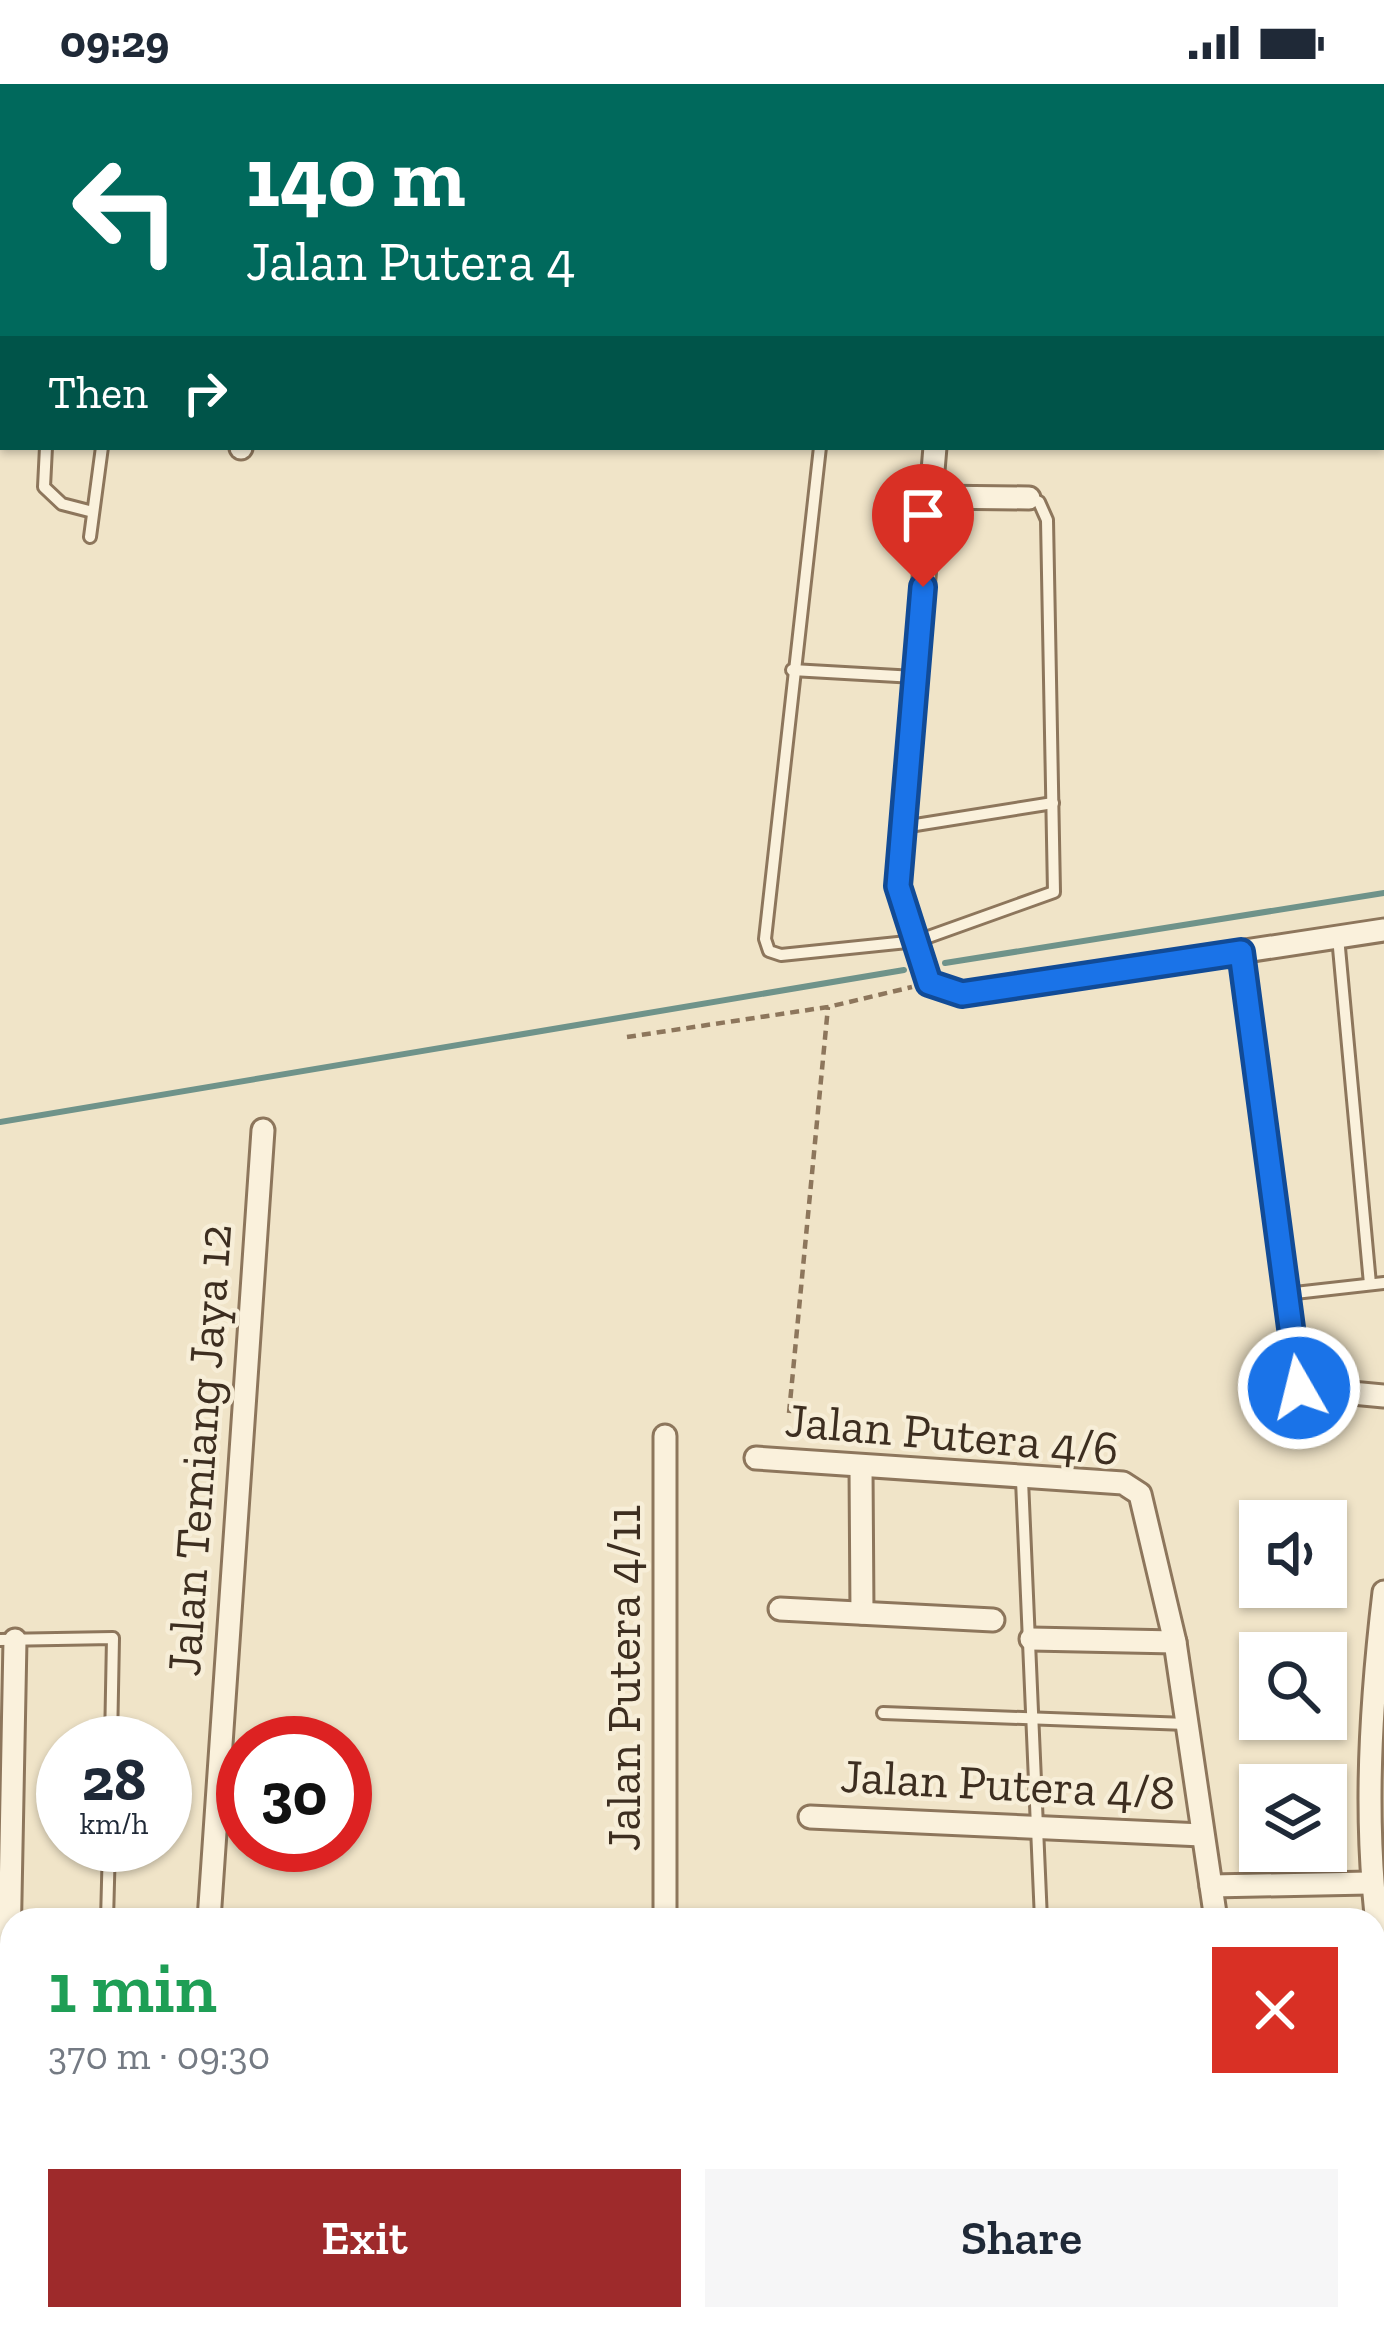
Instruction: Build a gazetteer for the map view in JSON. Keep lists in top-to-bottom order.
{
  "streets": {
    "street": [
      "Jalan Putera 4/6",
      "Jalan Temiang Jaya 12",
      "Jalan Putera 4/11",
      "Jalan Putera 4/8"
    ]
  },
  "page": {
    "status": "09:29",
    "turn": ["140 m", "Jalan Putera 4"],
    "then": "Then",
    "speed": "28 km/h",
    "limit": "30",
    "heading": ["1 min", "370 m · 09:30"],
    "buttons": ["Exit", "Share"]
  }
}
